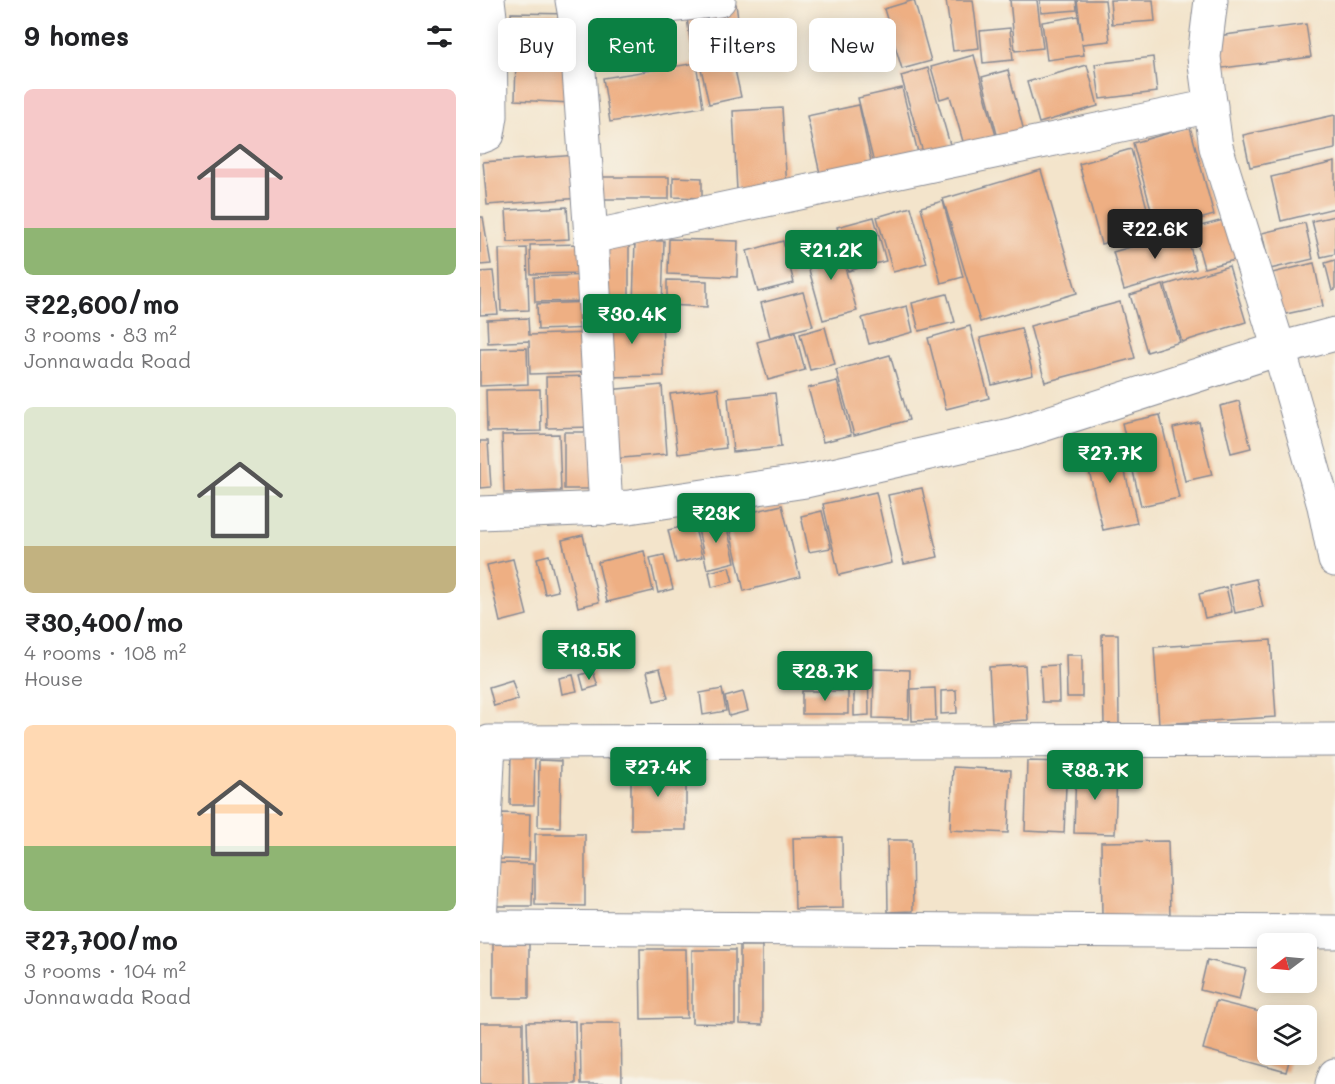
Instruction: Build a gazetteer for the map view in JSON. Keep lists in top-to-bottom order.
{
  "north": "left",
  "page": {
    "heading": "9 homes",
    "chip": [
      "Buy",
      "Rent",
      "Filters",
      "New"
    ],
    "list": [
      {
        "name": "₹22,600/mo",
        "note": "3 rooms · 83 m² · Jonnawada Road"
      },
      {
        "name": "₹30,400/mo",
        "note": "4 rooms · 108 m² · House"
      },
      {
        "name": "₹27,700/mo",
        "note": "3 rooms · 104 m² · Jonnawada Road"
      }
    ],
    "price": [
      "₹22.6K",
      "₹21.2K",
      "₹30.4K",
      "₹27.7K",
      "₹23K",
      "₹13.5K",
      "₹28.7K",
      "₹27.4K",
      "₹38.7K"
    ]
  }
}
